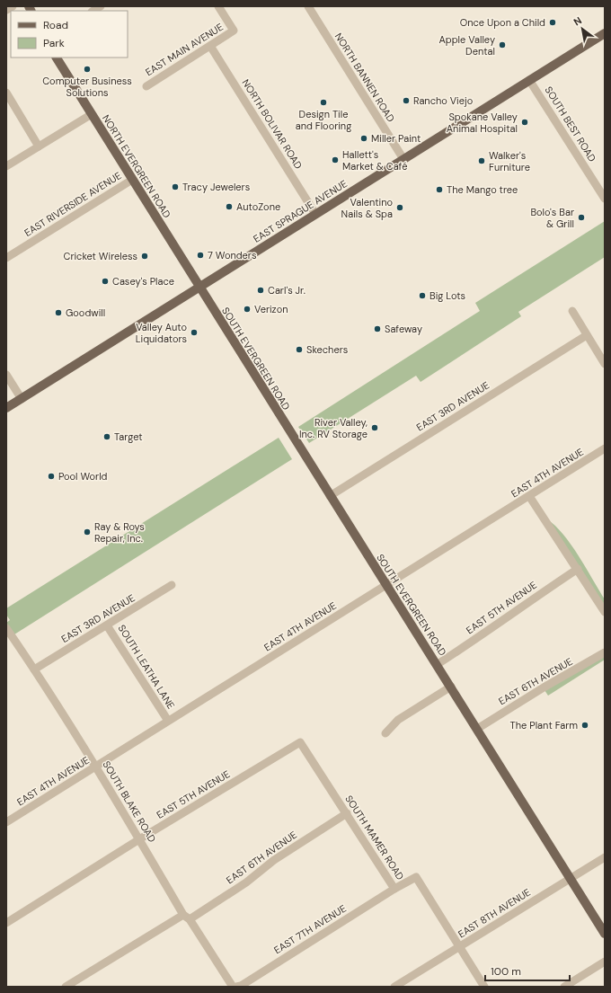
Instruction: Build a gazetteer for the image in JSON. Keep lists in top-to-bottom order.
{
  "streets": {
    "main road": ["NORTH EVERGREEN ROAD", "EAST SPRAGUE AVENUE", "SOUTH EVERGREEN ROAD"],
    "street": [
      "EAST MAIN AVENUE",
      "NORTH BANNEN ROAD",
      "NORTH BOLIVAR ROAD",
      "SOUTH BEST ROAD",
      "EAST RIVERSIDE AVENUE",
      "EAST 3RD AVENUE",
      "EAST 4TH AVENUE",
      "EAST 5TH AVENUE",
      "SOUTH LEATHA LANE",
      "EAST 6TH AVENUE",
      "SOUTH BLAKE ROAD",
      "SOUTH MAMER ROAD",
      "EAST 8TH AVENUE",
      "EAST 7TH AVENUE"
    ]
  },
  "crossings": [
    ["EAST MAIN AVENUE", "NORTH BOLIVAR ROAD"],
    ["NORTH BANNEN ROAD", "EAST SPRAGUE AVENUE"],
    ["NORTH BOLIVAR ROAD", "EAST SPRAGUE AVENUE"],
    ["SOUTH BEST ROAD", "EAST SPRAGUE AVENUE"],
    ["NORTH EVERGREEN ROAD", "EAST RIVERSIDE AVENUE"],
    ["NORTH EVERGREEN ROAD", "EAST SPRAGUE AVENUE"],
    ["NORTH EVERGREEN ROAD", "SOUTH EVERGREEN ROAD"],
    ["EAST SPRAGUE AVENUE", "SOUTH EVERGREEN ROAD"],
    ["SOUTH EVERGREEN ROAD", "EAST 3RD AVENUE"],
    ["SOUTH EVERGREEN ROAD", "EAST 4TH AVENUE"],
    ["SOUTH EVERGREEN ROAD", "EAST 5TH AVENUE"],
    ["SOUTH EVERGREEN ROAD", "EAST 6TH AVENUE"],
    ["SOUTH EVERGREEN ROAD", "EAST 8TH AVENUE"],
    ["EAST 3RD AVENUE", "SOUTH LEATHA LANE"],
    ["EAST 3RD AVENUE", "SOUTH BLAKE ROAD"],
    ["EAST 4TH AVENUE", "SOUTH LEATHA LANE"],
    ["EAST 4TH AVENUE", "SOUTH BLAKE ROAD"],
    ["EAST 5TH AVENUE", "SOUTH BLAKE ROAD"],
    ["EAST 5TH AVENUE", "SOUTH MAMER ROAD"],
    ["EAST 6TH AVENUE", "SOUTH BLAKE ROAD"],
    ["EAST 6TH AVENUE", "SOUTH MAMER ROAD"],
    ["SOUTH MAMER ROAD", "EAST 8TH AVENUE"],
    ["SOUTH MAMER ROAD", "EAST 7TH AVENUE"]
  ],
  "places": [
    "Once Upon a Child",
    "Apple Valley Dental",
    "Computer Business Solutions",
    "Rancho Viejo",
    "Design Tile and Flooring",
    "Spokane Valley Animal Hospital",
    "Miller Paint",
    "Hallett's Market & Café",
    "Walker's Furniture",
    "Tracy Jewelers",
    "The Mango tree",
    "AutoZone",
    "Valentino Nails & Spa",
    "Bolo's Bar & Grill",
    "7 Wonders",
    "Cricket Wireless",
    "Casey's Place",
    "Carl's Jr.",
    "Big Lots",
    "Verizon",
    "Goodwill",
    "Safeway",
    "Valley Auto Liquidators",
    "Skechers",
    "River Valley, Inc. RV Storage",
    "Target",
    "Pool World",
    "Ray & Roys Repair, Inc.",
    "The Plant Farm"
  ],
  "legend": ["Road", "Park"],
  "scale_bar": "100 m",
  "north": "top left"
}
